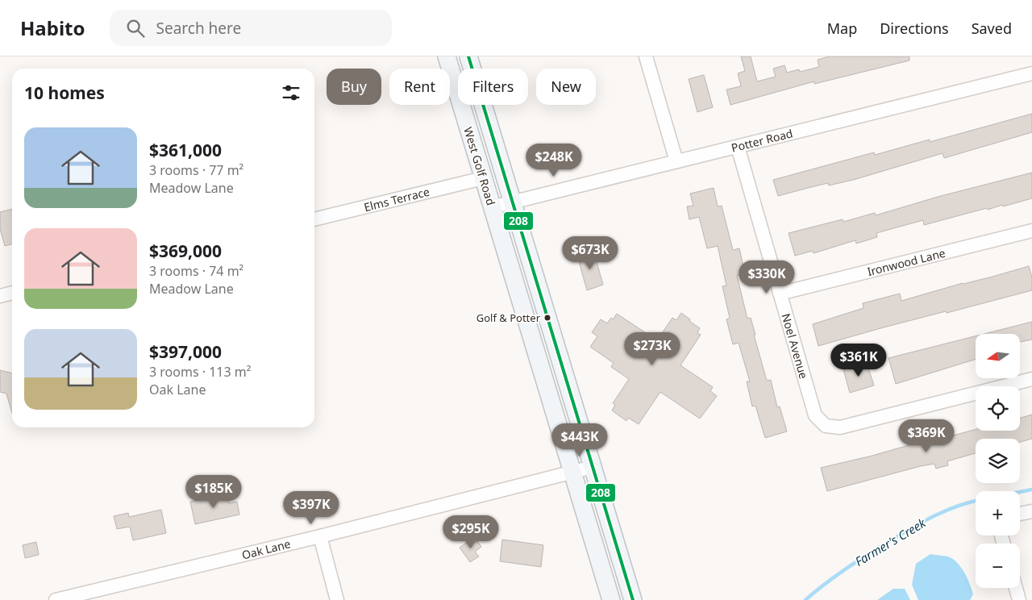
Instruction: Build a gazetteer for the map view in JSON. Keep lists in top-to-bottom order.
{
  "streets": {
    "main road": ["West Golf Road"],
    "street": [
      "Potter Road",
      "Elms Terrace",
      "Ironwood Lane",
      "Noel Avenue",
      "Oak Lane"
    ]
  },
  "crossings": [
    ["Potter Road", "West Golf Road"],
    ["Potter Road", "Noel Avenue"],
    ["West Golf Road", "Elms Terrace"],
    ["West Golf Road", "Oak Lane"],
    ["Ironwood Lane", "Noel Avenue"]
  ],
  "water": ["Farmer's Creek"],
  "places": ["Golf & Potter"],
  "lines": ["transit line 208"],
  "north": "left",
  "page": {
    "header": "Habito",
    "search": "Search here",
    "nav": ["Map", "Directions", "Saved"],
    "chip": [
      "Buy",
      "Rent",
      "Filters",
      "New"
    ],
    "heading": "10 homes",
    "list": [
      {
        "name": "$361,000",
        "note": "3 rooms · 77 m² · Meadow Lane"
      },
      {
        "name": "$369,000",
        "note": "3 rooms · 74 m² · Meadow Lane"
      },
      {
        "name": "$397,000",
        "note": "3 rooms · 113 m² · Oak Lane"
      }
    ],
    "price": [
      "$248K",
      "$673K",
      "$330K",
      "$273K",
      "$361K",
      "$369K",
      "$443K",
      "$185K",
      "$397K",
      "$295K"
    ],
    "map_buttons": ["+", "−"]
  }
}
